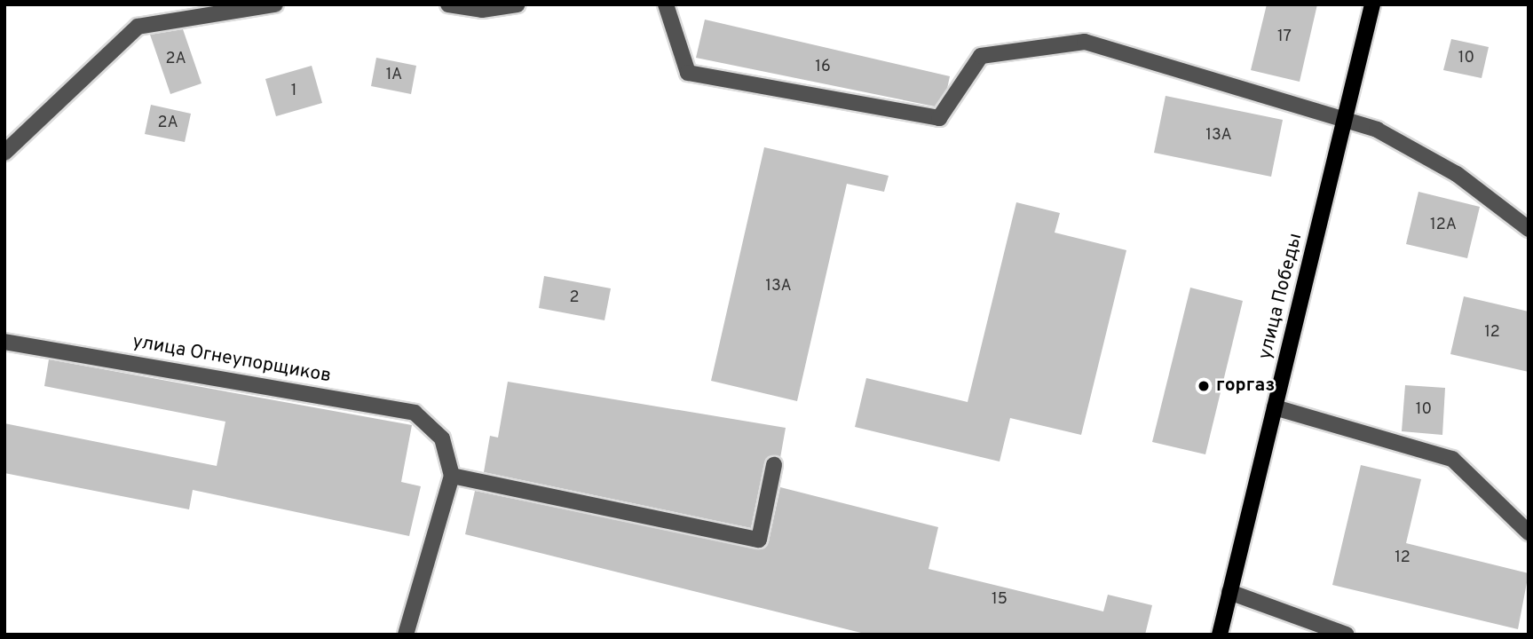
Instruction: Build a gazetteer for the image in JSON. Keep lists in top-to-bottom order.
{
  "streets": {
    "main road": ["улица Победы"],
    "street": ["улица Огнеупорщиков"]
  },
  "places": ["горгаз"],
  "house_numbers": [
    "17",
    "10",
    "2А",
    "16",
    "1А",
    "1",
    "2А",
    "13А",
    "12А",
    "13А",
    "2",
    "12",
    "10",
    "12",
    "15"
  ]
}
